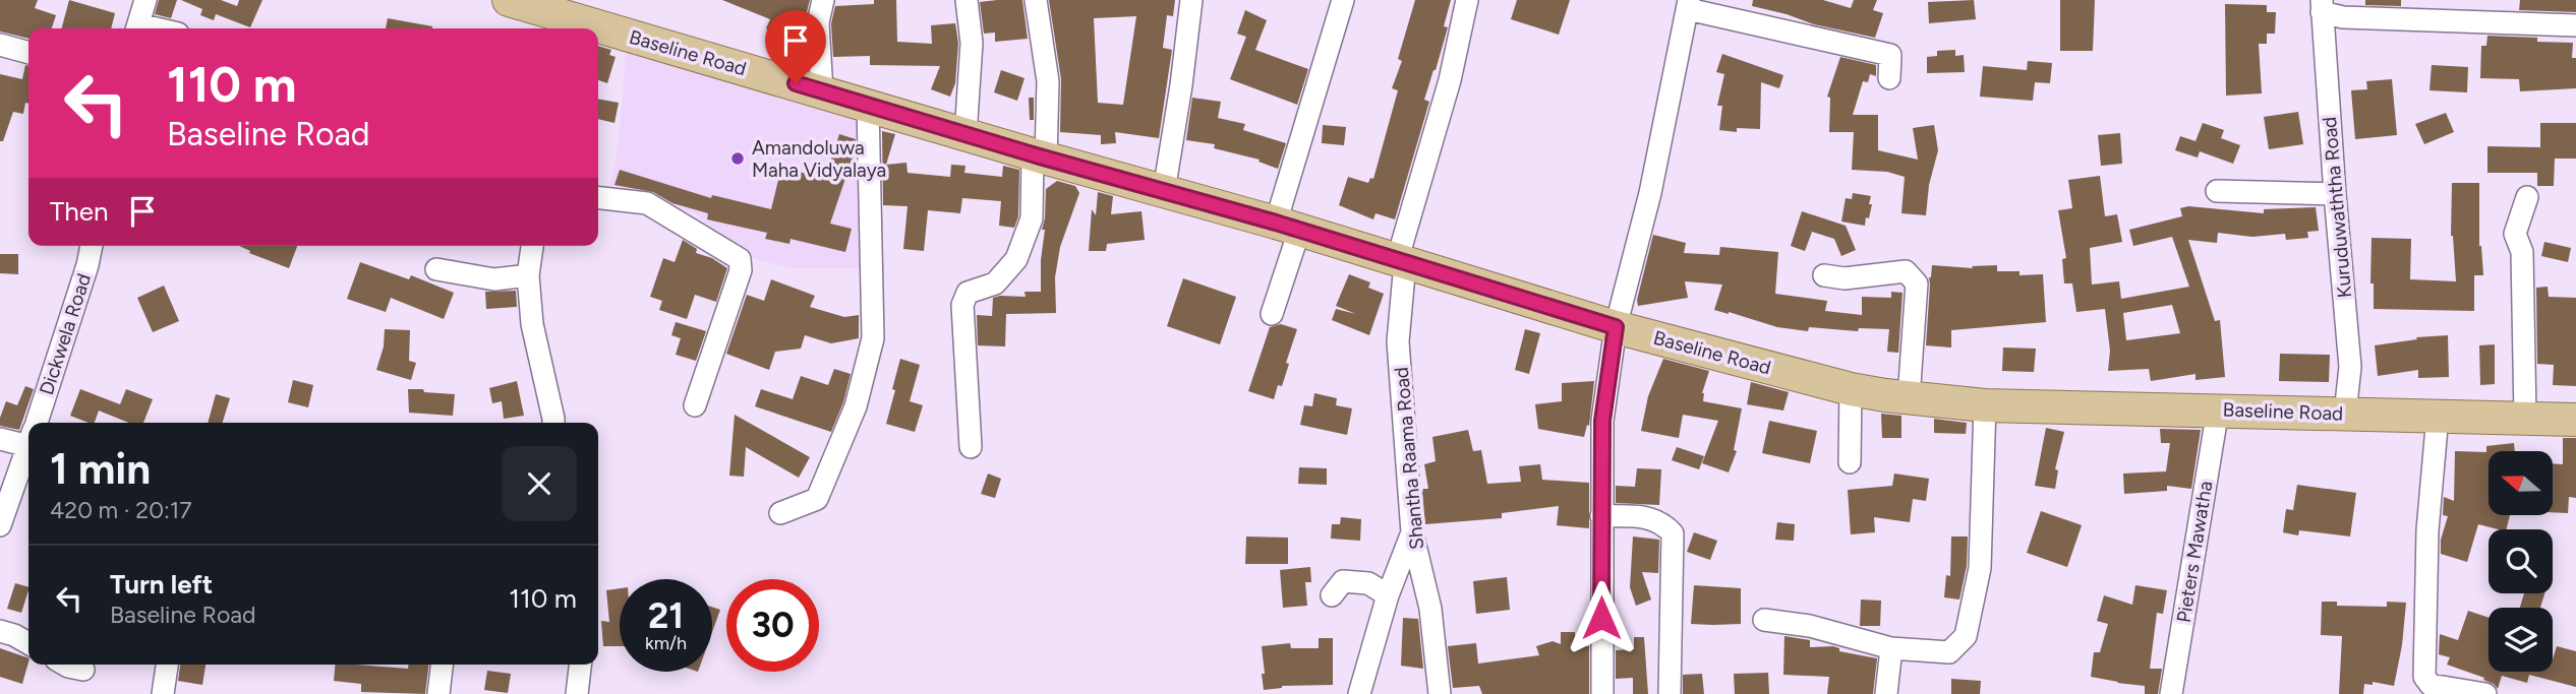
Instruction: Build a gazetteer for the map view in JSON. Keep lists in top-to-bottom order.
{
  "streets": {
    "main road": ["Baseline Road"],
    "street": [
      "Kuruduwaththa Road",
      "Dickwela Road",
      "Shantha Raama Road",
      "Pieters Mawatha"
    ]
  },
  "crossings": [
    ["Baseline Road", "Kuruduwaththa Road"],
    ["Baseline Road", "Shantha Raama Road"],
    ["Baseline Road", "Pieters Mawatha"]
  ],
  "places": ["Amandoluwa Maha Vidyalaya"],
  "north": "left",
  "page": {
    "turn": ["110 m", "Baseline Road"],
    "then": "Then",
    "heading": ["1 min", "420 m · 20:17"],
    "list": [
      {
        "name": "Turn left",
        "note": "Baseline Road",
        "value": "110 m"
      }
    ],
    "speed": "21 km/h",
    "limit": "30"
  }
}
